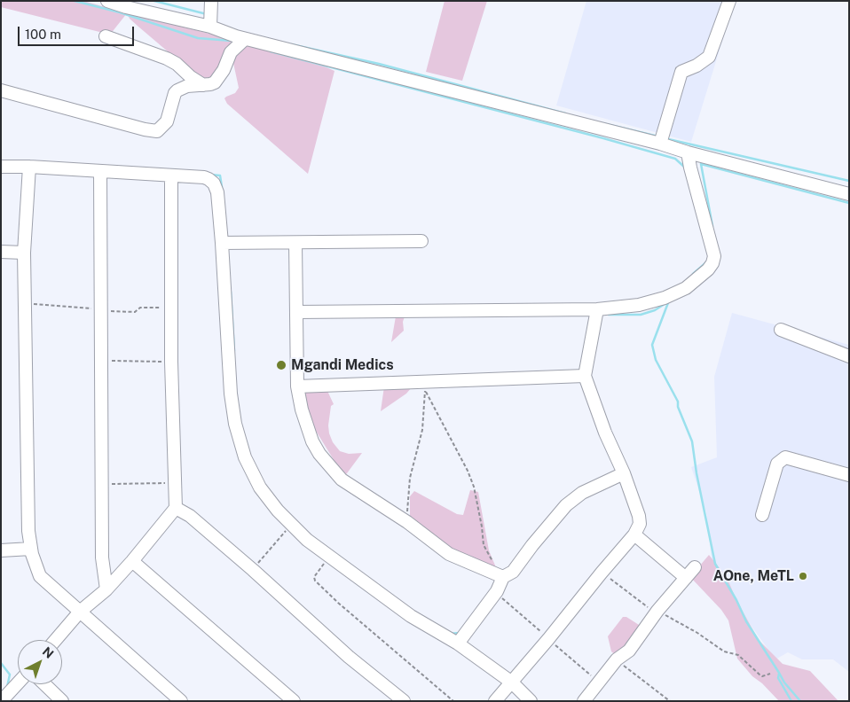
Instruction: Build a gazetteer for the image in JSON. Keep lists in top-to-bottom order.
{
  "places": ["Mgandi Medics", "AOne, MeTL"],
  "scale_bar": "100 m",
  "north": "top right"
}
